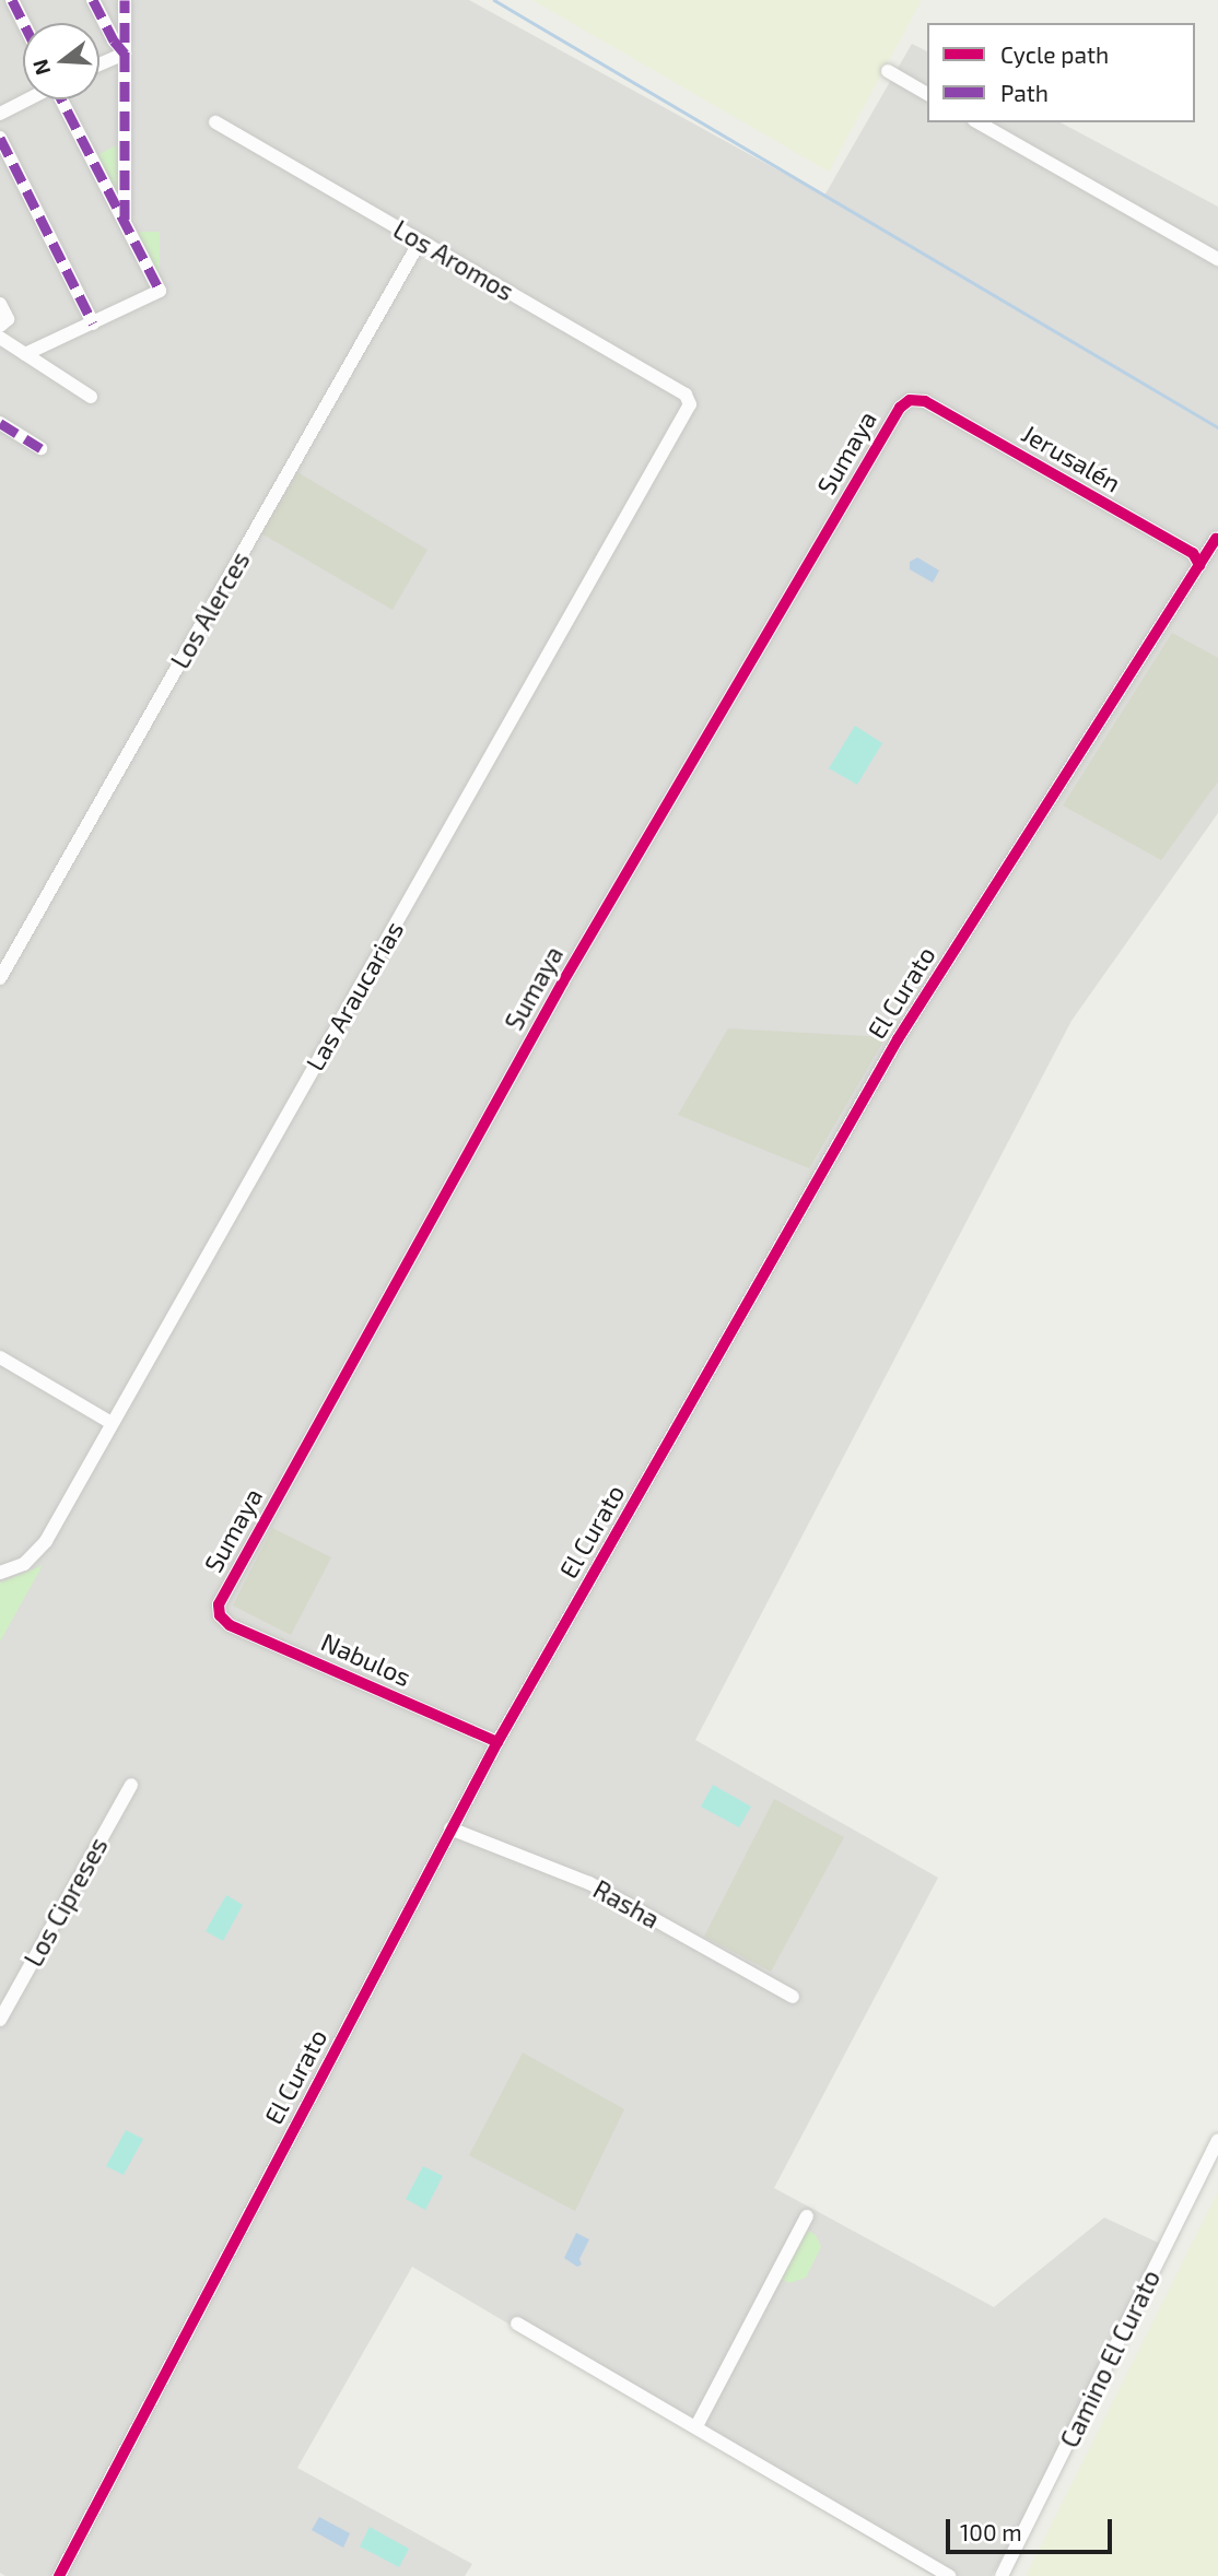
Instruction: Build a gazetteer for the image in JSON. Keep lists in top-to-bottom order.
{
  "streets": {
    "street": [
      "Los Aromos",
      "Sumaya",
      "Jerusalén",
      "Los Alerces",
      "El Curato",
      "Las Araucarias",
      "Nabulos",
      "Los Cipreses",
      "Rasha",
      "Camino El Curato"
    ]
  },
  "crossings": [
    ["Los Aromos", "Los Alerces"],
    ["Los Aromos", "Las Araucarias"],
    ["Sumaya", "Jerusalén"],
    ["Sumaya", "Nabulos"],
    ["Jerusalén", "El Curato"],
    ["El Curato", "Nabulos"],
    ["El Curato", "Rasha"]
  ],
  "legend": ["Cycle path", "Path"],
  "scale_bar": "100 m",
  "north": "left"
}
